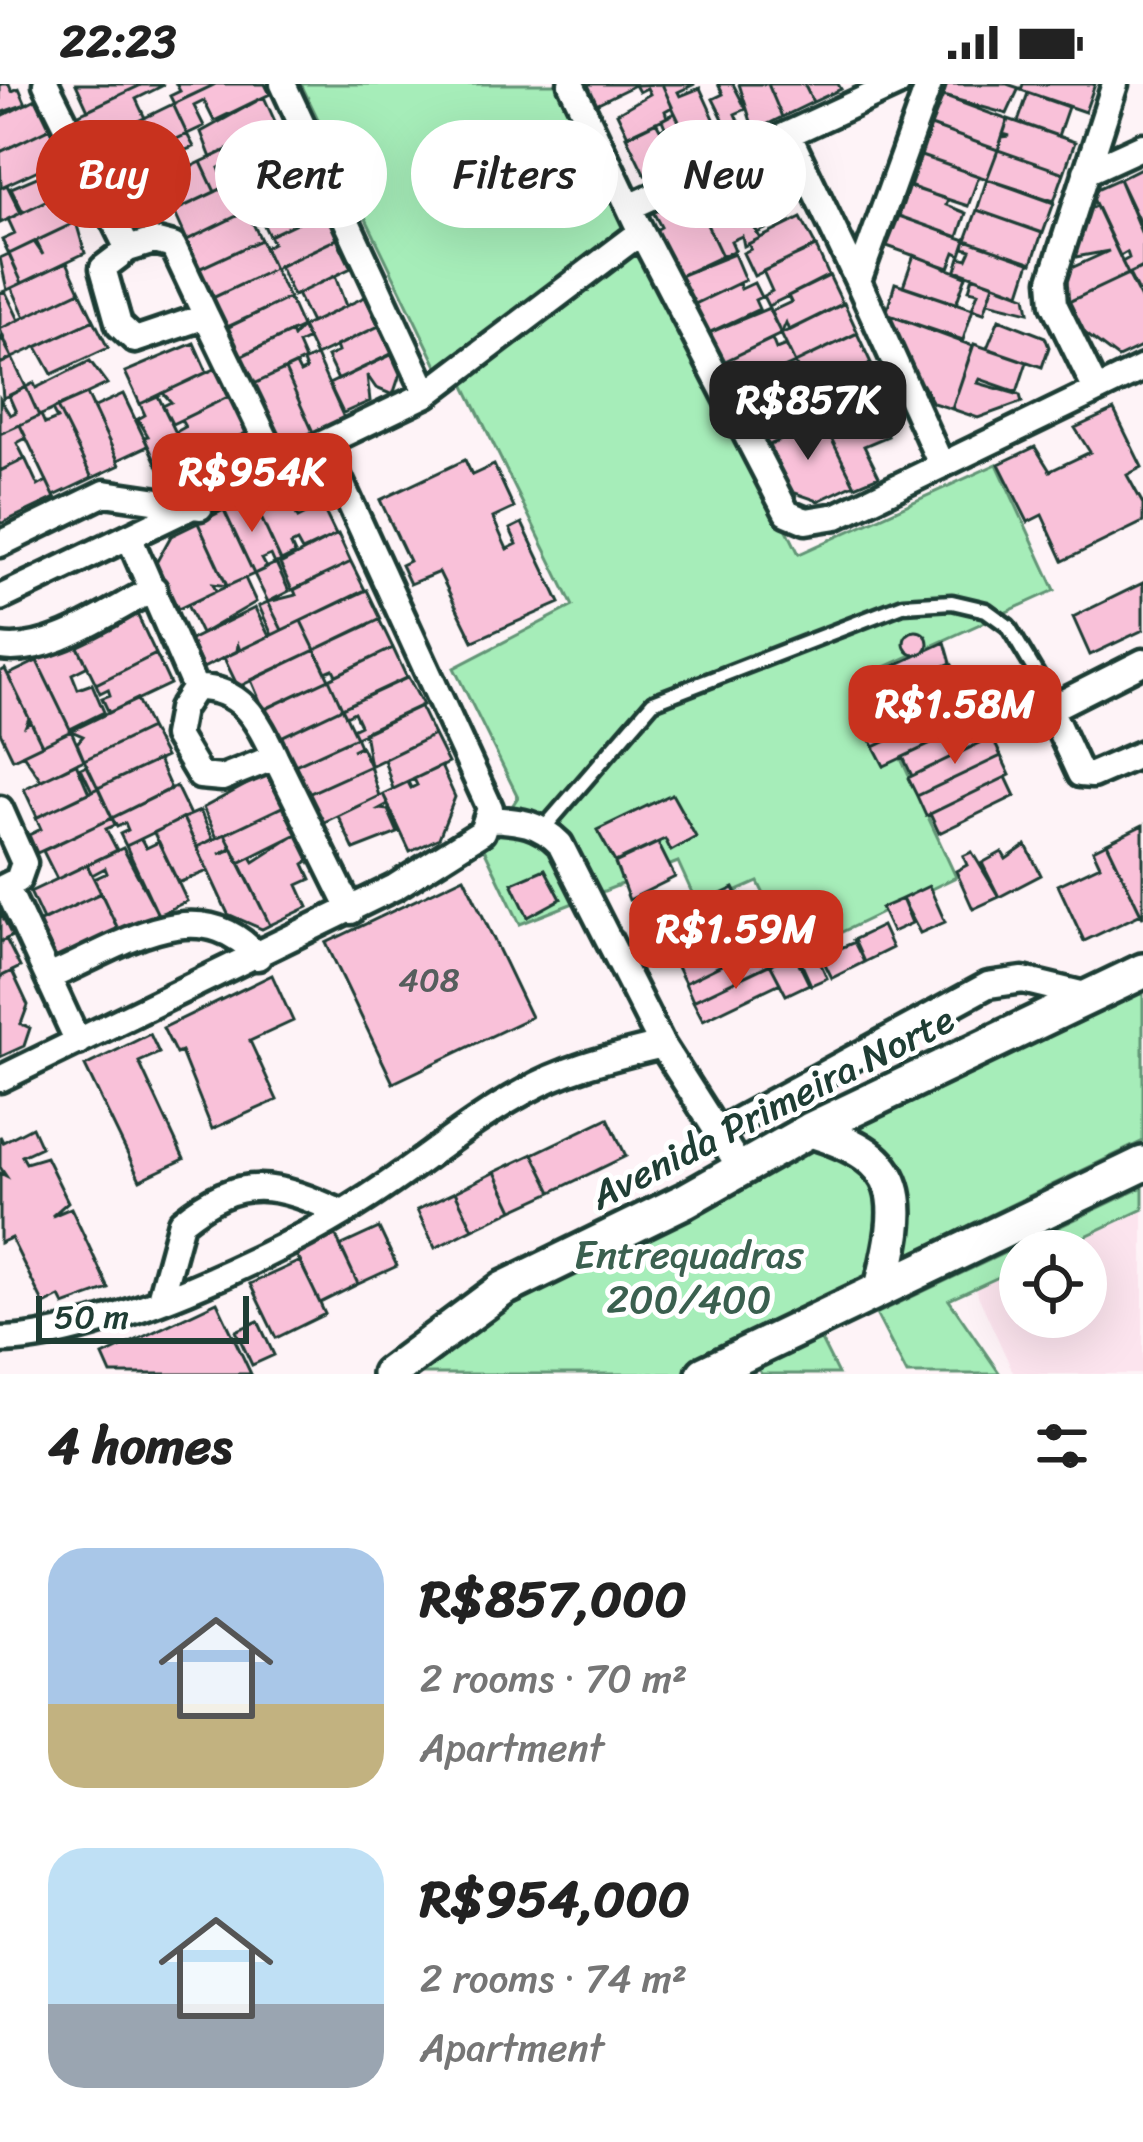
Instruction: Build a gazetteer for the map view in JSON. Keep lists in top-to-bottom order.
{
  "streets": {
    "main road": ["Avenida Primeira Norte"]
  },
  "parks": ["Entrequadras 200/400"],
  "house_numbers": ["408"],
  "scale_bar": "50 m",
  "page": {
    "status": "22:23",
    "chip": [
      "Buy",
      "Rent",
      "Filters",
      "New"
    ],
    "price": [
      "R$857K",
      "R$954K",
      "R$1.58M",
      "R$1.59M"
    ],
    "scale": "50 m",
    "heading": "4 homes",
    "list": [
      {
        "name": "R$857,000",
        "note": "2 rooms · 70 m² · Apartment"
      },
      {
        "name": "R$954,000",
        "note": "2 rooms · 74 m² · Apartment"
      }
    ]
  }
}
